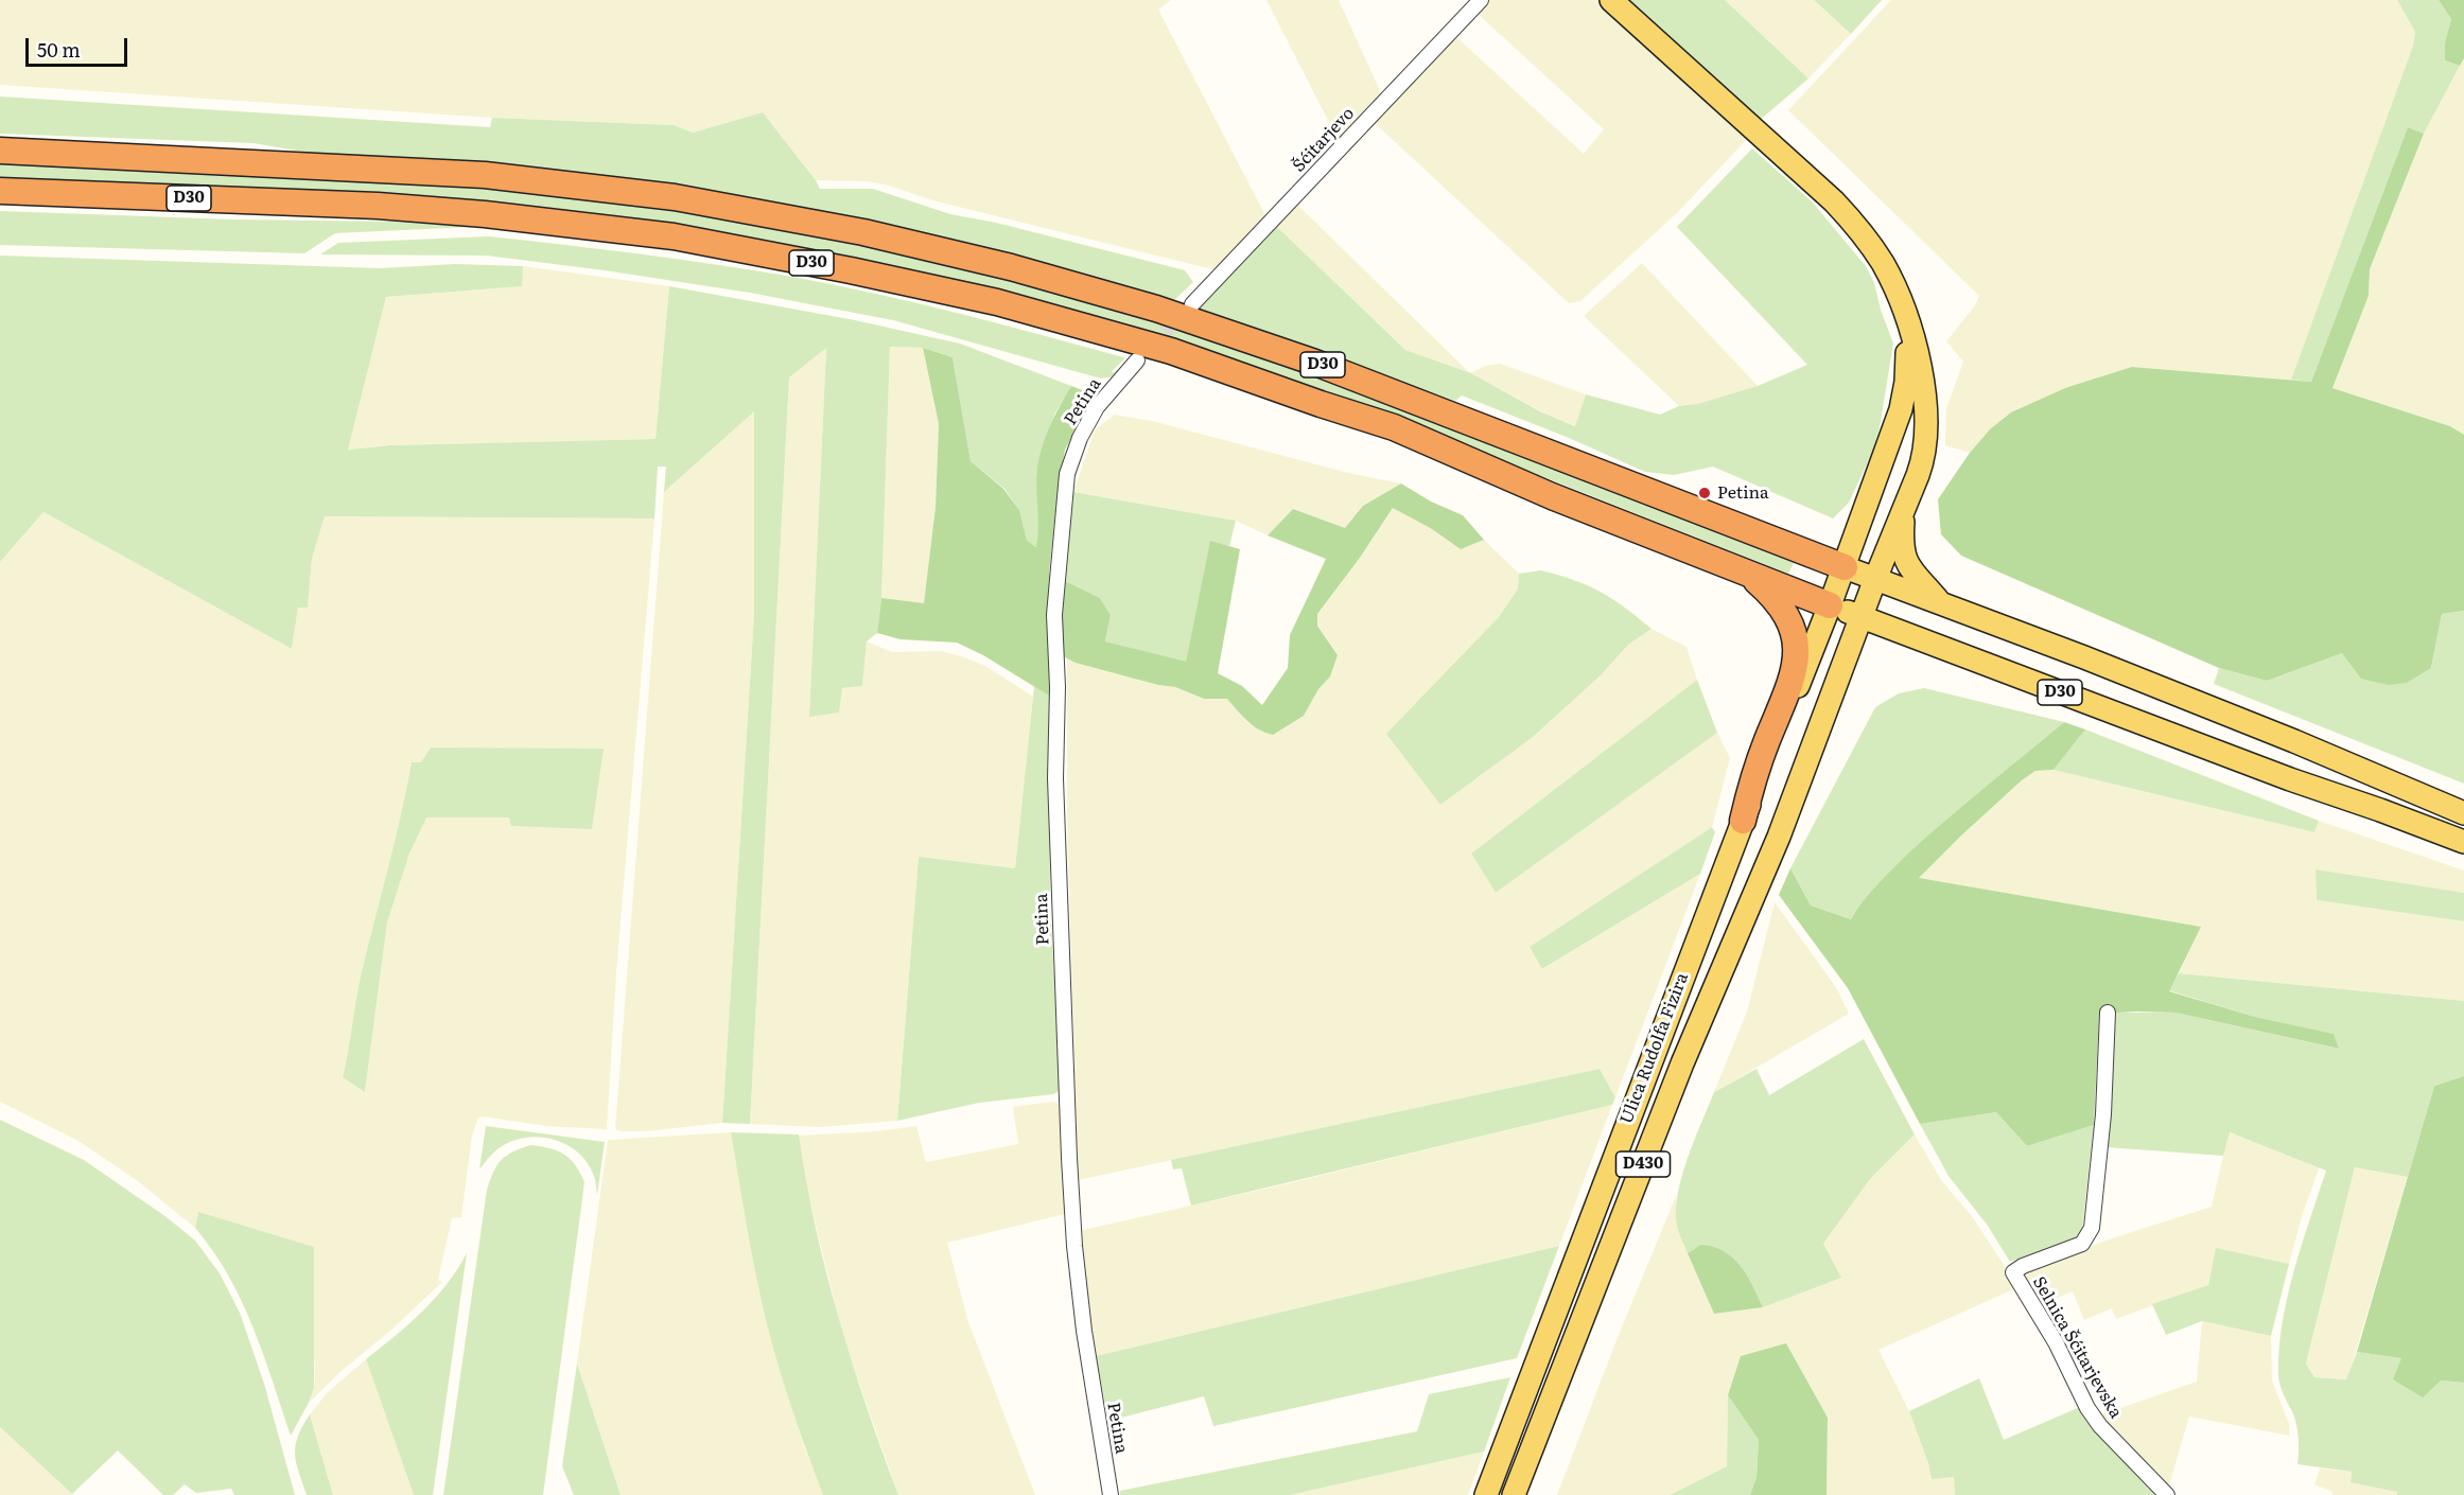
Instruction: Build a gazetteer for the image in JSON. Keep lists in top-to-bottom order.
{
  "streets": {
    "highway": ["D30"],
    "main road": ["Ulica Rudolfa Fizira", "D430"],
    "street": ["Šćitarjevo", "Petina", "Selnica Šćitarjevska"]
  },
  "crossings": [
    ["D30", "Ulica Rudolfa Fizira"]
  ],
  "places": ["Petina"],
  "scale_bar": "50 m"
}
